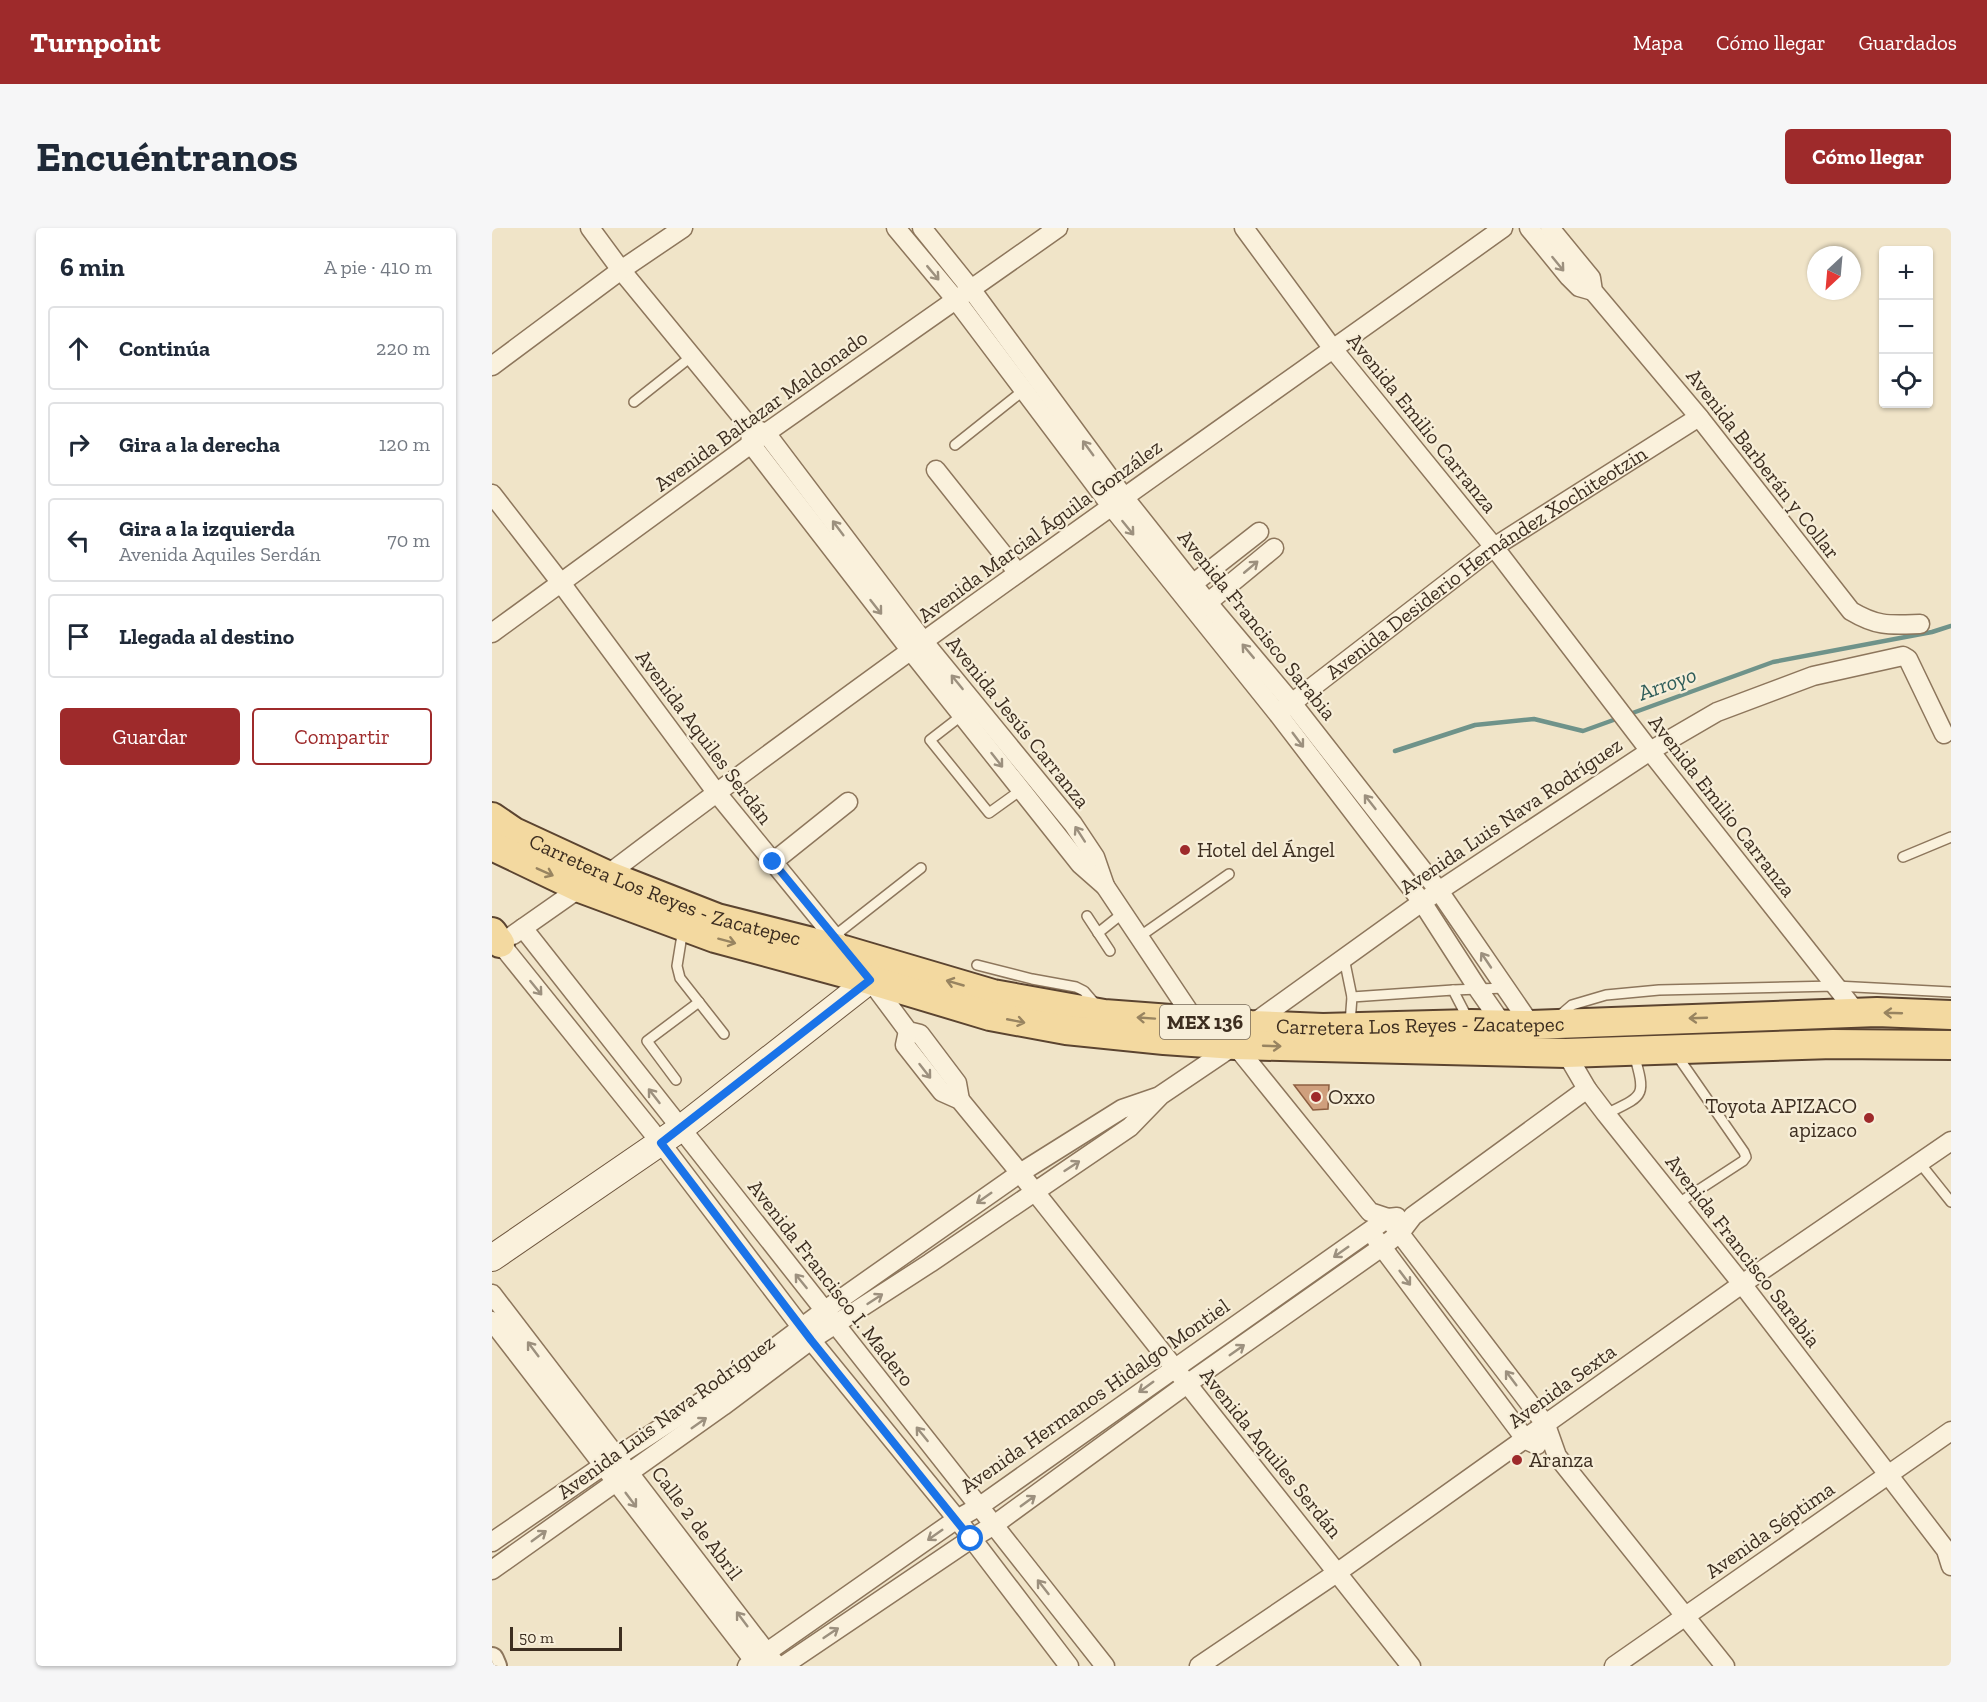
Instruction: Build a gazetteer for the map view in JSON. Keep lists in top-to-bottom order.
{
  "streets": {
    "main road": ["Carretera Los Reyes - Zacatepec", "MEX 136"],
    "street": [
      "Avenida Baltazar Maldonado",
      "Avenida Emilio Carranza",
      "Avenida Barberán y Collar",
      "Avenida Marcial Águila González",
      "Avenida Desiderio Hernández Xochiteotzin",
      "Avenida Francisco Sarabia",
      "Avenida Jesús Carranza",
      "Avenida Aquiles Serdán",
      "Avenida Luis Nava Rodríguez",
      "Avenida Francisco I. Madero",
      "Avenida Sexta",
      "Avenida Hermanos Hidalgo Montiel",
      "Calle 2 de Abril",
      "Avenida Séptima"
    ]
  },
  "crossings": [
    ["Avenida Baltazar Maldonado", "Avenida Francisco Sarabia"],
    ["Avenida Baltazar Maldonado", "Avenida Jesús Carranza"],
    ["Avenida Baltazar Maldonado", "Avenida Aquiles Serdán"],
    ["Avenida Emilio Carranza", "Avenida Marcial Águila González"],
    ["Avenida Emilio Carranza", "Avenida Desiderio Hernández Xochiteotzin"],
    ["Avenida Emilio Carranza", "Avenida Luis Nava Rodríguez"],
    ["Avenida Emilio Carranza", "Carretera Los Reyes - Zacatepec"],
    ["Avenida Barberán y Collar", "Avenida Desiderio Hernández Xochiteotzin"],
    ["Avenida Marcial Águila González", "Avenida Francisco Sarabia"],
    ["Avenida Marcial Águila González", "Avenida Jesús Carranza"],
    ["Avenida Marcial Águila González", "Avenida Aquiles Serdán"],
    ["Avenida Marcial Águila González", "Carretera Los Reyes - Zacatepec"],
    ["Avenida Desiderio Hernández Xochiteotzin", "Avenida Francisco Sarabia"],
    ["Avenida Francisco Sarabia", "Avenida Luis Nava Rodríguez"],
    ["Avenida Francisco Sarabia", "Carretera Los Reyes - Zacatepec"],
    ["Avenida Francisco Sarabia", "Avenida Sexta"],
    ["Avenida Francisco Sarabia", "Avenida Hermanos Hidalgo Montiel"],
    ["Avenida Francisco Sarabia", "Avenida Séptima"],
    ["Avenida Jesús Carranza", "Carretera Los Reyes - Zacatepec"],
    ["Avenida Aquiles Serdán", "Avenida Luis Nava Rodríguez"],
    ["Avenida Aquiles Serdán", "Carretera Los Reyes - Zacatepec"],
    ["Avenida Aquiles Serdán", "Avenida Sexta"],
    ["Avenida Aquiles Serdán", "Avenida Hermanos Hidalgo Montiel"],
    ["Avenida Luis Nava Rodríguez", "Carretera Los Reyes - Zacatepec"],
    ["Avenida Luis Nava Rodríguez", "Avenida Francisco I. Madero"],
    ["Avenida Luis Nava Rodríguez", "Calle 2 de Abril"],
    ["Avenida Francisco I. Madero", "Avenida Hermanos Hidalgo Montiel"],
    ["Avenida Hermanos Hidalgo Montiel", "Calle 2 de Abril"]
  ],
  "water": ["Arroyo"],
  "places": [
    "Hotel del Ángel",
    "Oxxo",
    "Toyota APIZACO apizaco",
    "Aranza"
  ],
  "scale_bar": "50 m",
  "north": "bottom left",
  "page": {
    "header": "Turnpoint",
    "nav": ["Mapa", "Cómo llegar", "Guardados"],
    "buttons": [
      "Cómo llegar",
      ["Guardar", "Compartir"]
    ],
    "title": "Encuéntranos",
    "heading": ["6 min", "A pie · 410 m"],
    "map_buttons": ["+", "−"],
    "list": [
      ["Continúa", "220 m"],
      ["Gira a la derecha", "120 m"],
      ["Gira a la izquierda", "Avenida Aquiles Serdán", "70 m"],
      "Llegada al destino"
    ],
    "scale": "50 m"
  }
}
